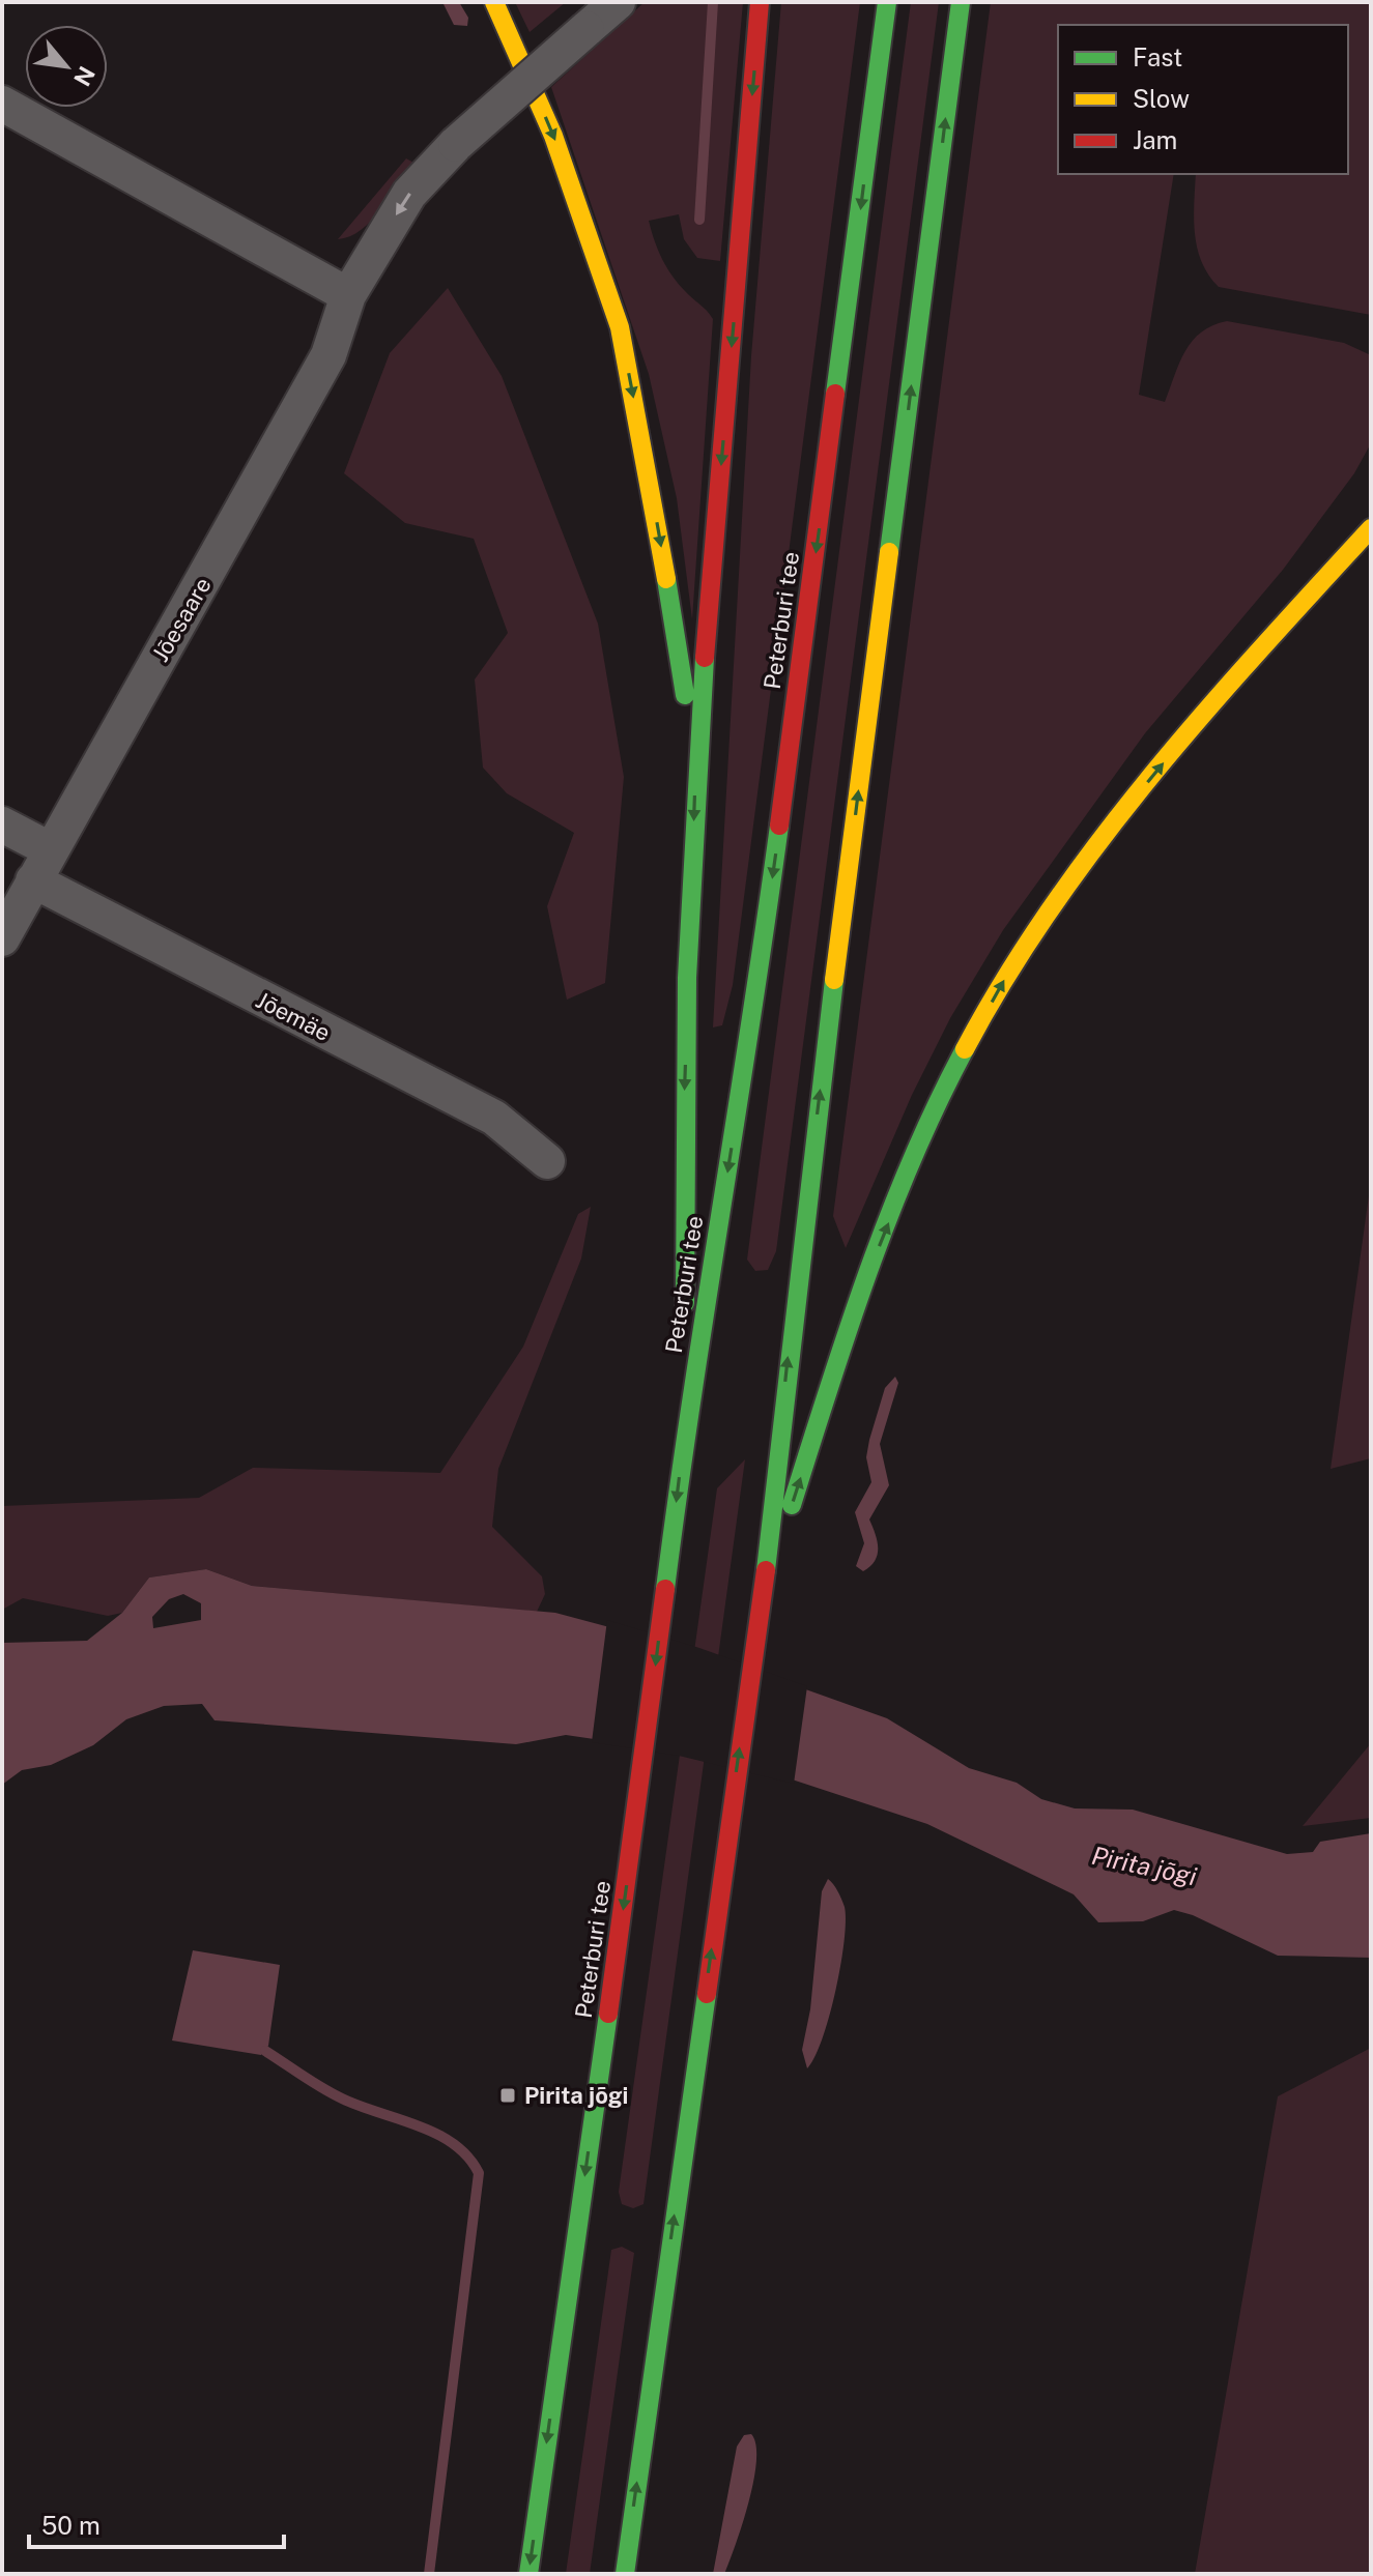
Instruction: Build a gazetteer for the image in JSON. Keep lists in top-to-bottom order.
{
  "streets": {
    "highway": ["Peterburi tee"],
    "street": ["Jõesaare", "Jõemäe"]
  },
  "crossings": [
    ["Jõesaare", "Jõemäe"]
  ],
  "one_way": ["Jõesaare"],
  "water": ["Pirita jõgi"],
  "places": {
    "transit": ["Pirita jõgi"]
  },
  "legend": ["Fast", "Slow", "Jam"],
  "scale_bar": "50 m",
  "north": "bottom right"
}
